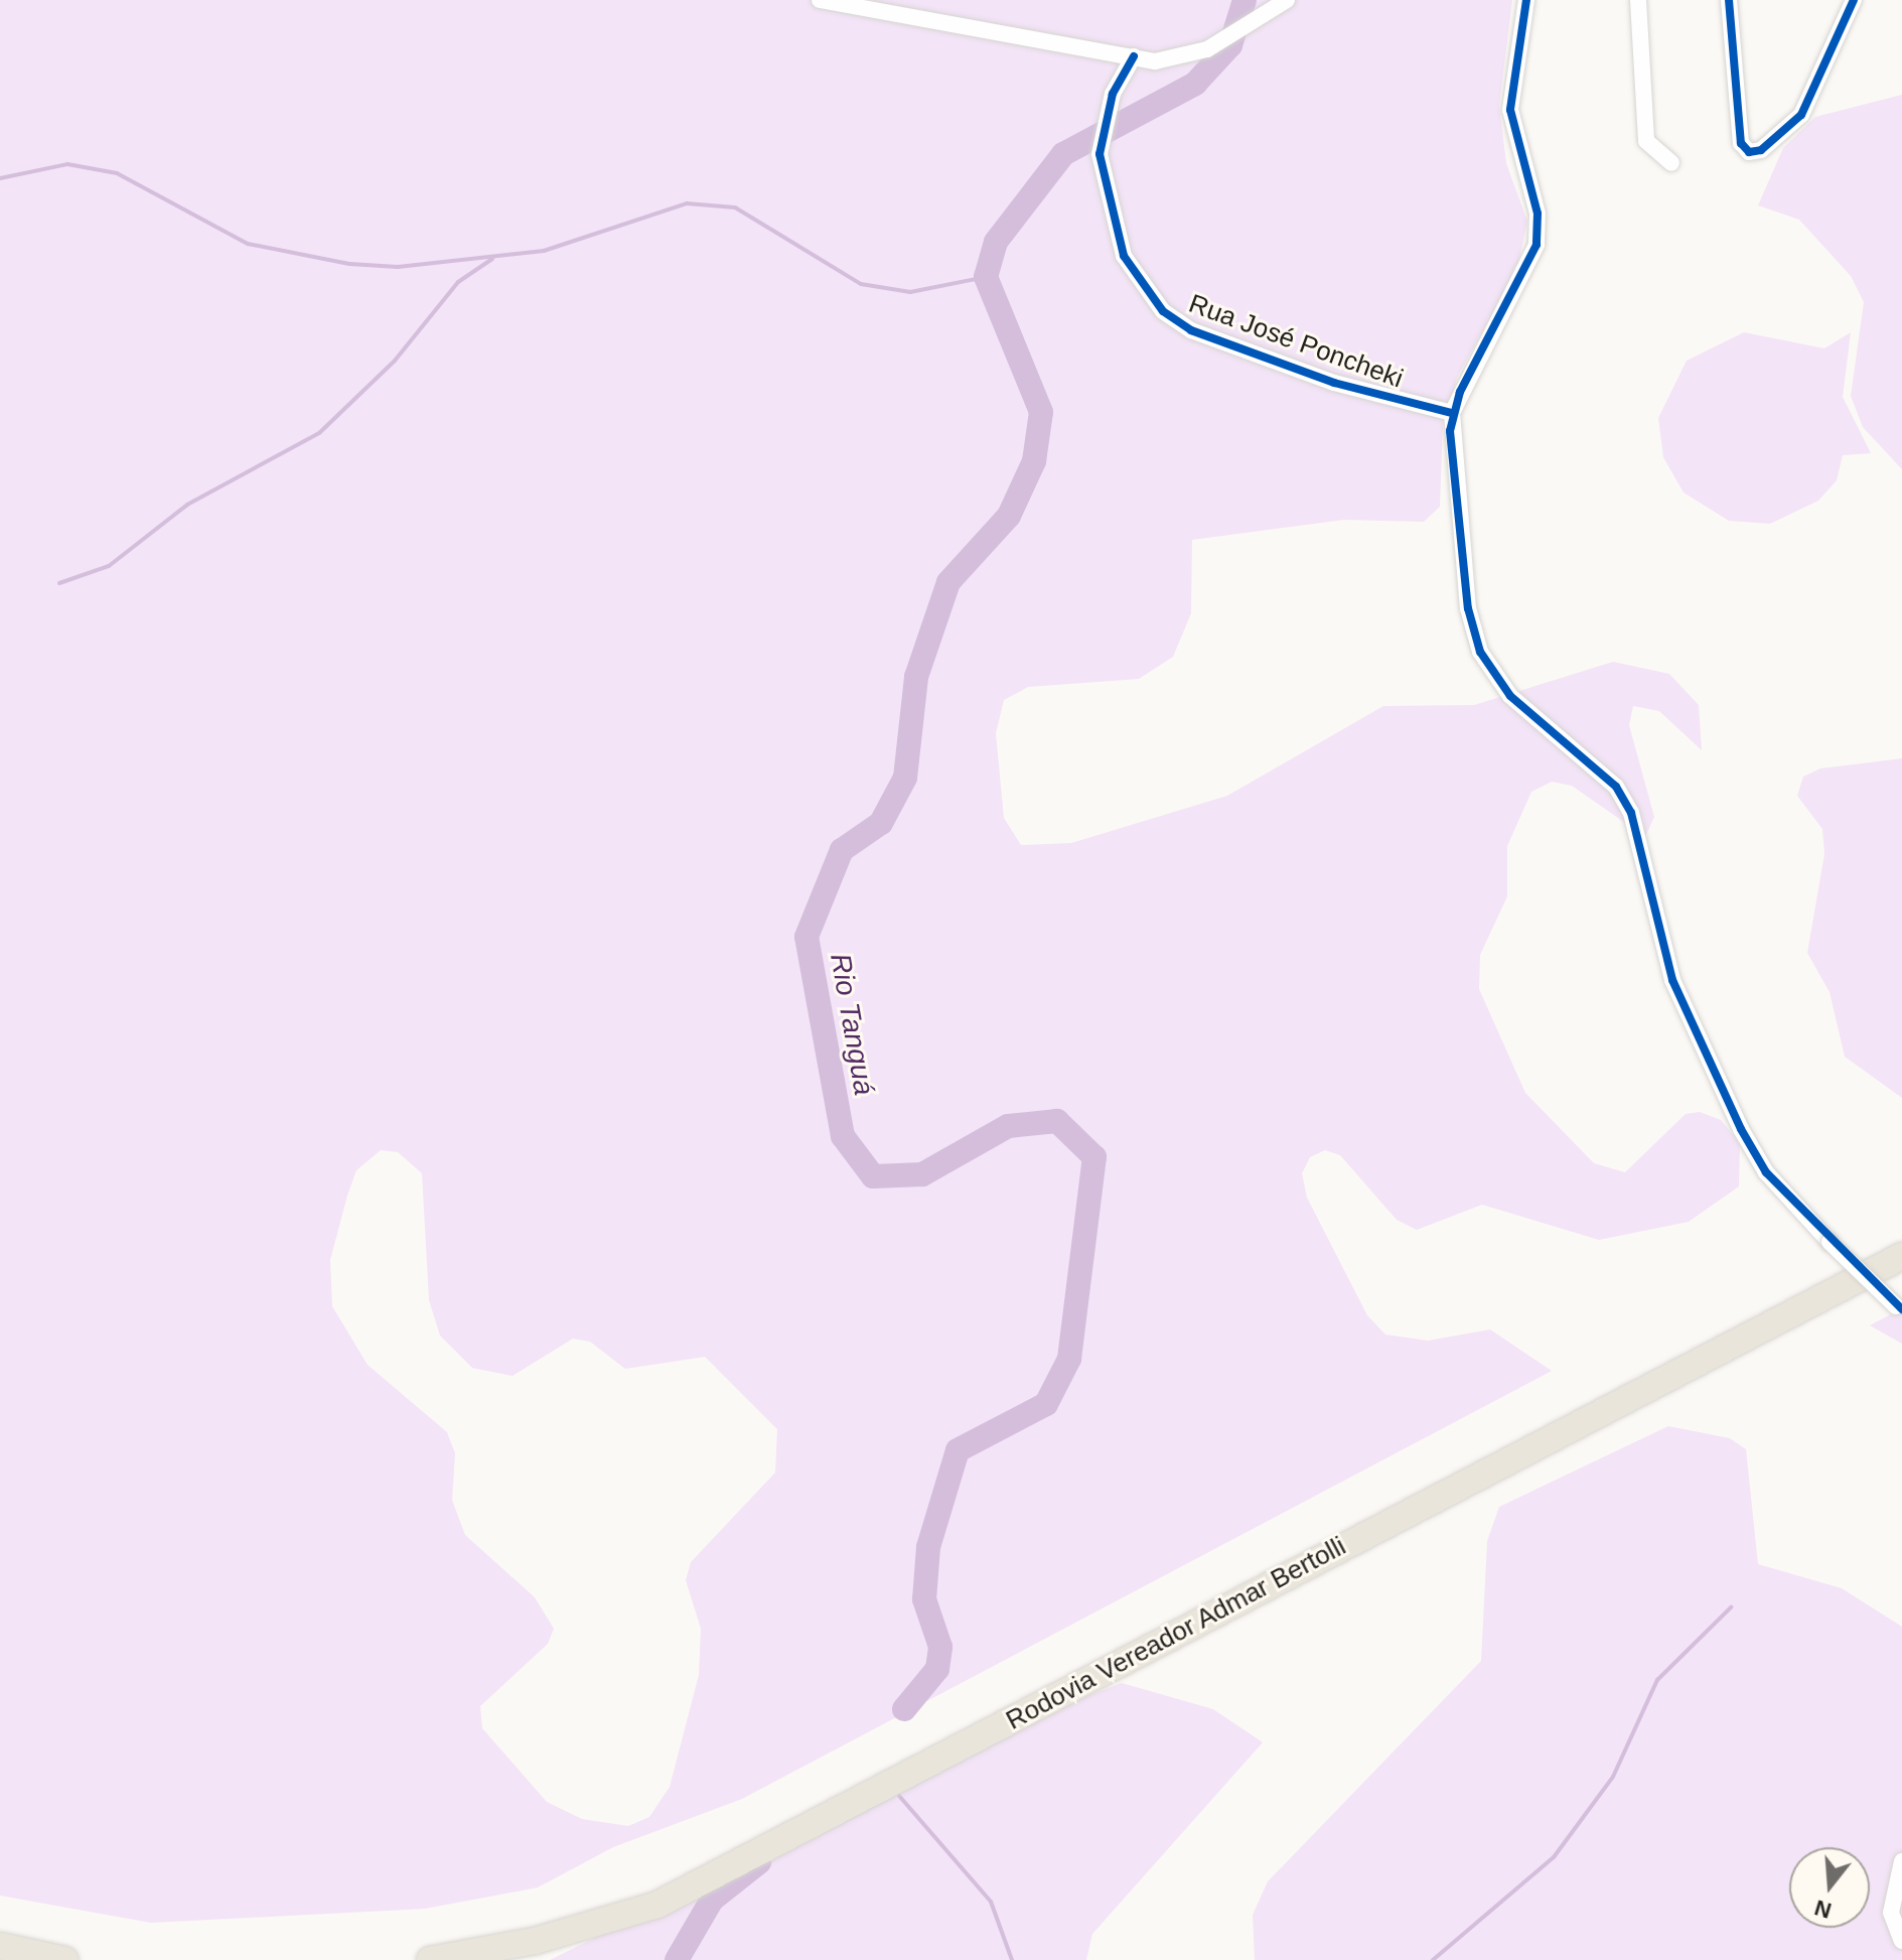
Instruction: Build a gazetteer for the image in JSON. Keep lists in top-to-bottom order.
{
  "streets": {
    "highway": ["Rodovia Vereador Admar Bertolli"],
    "street": ["Rua José Poncheki"]
  },
  "water": ["Rio Tanguá"],
  "north": "bottom"
}
